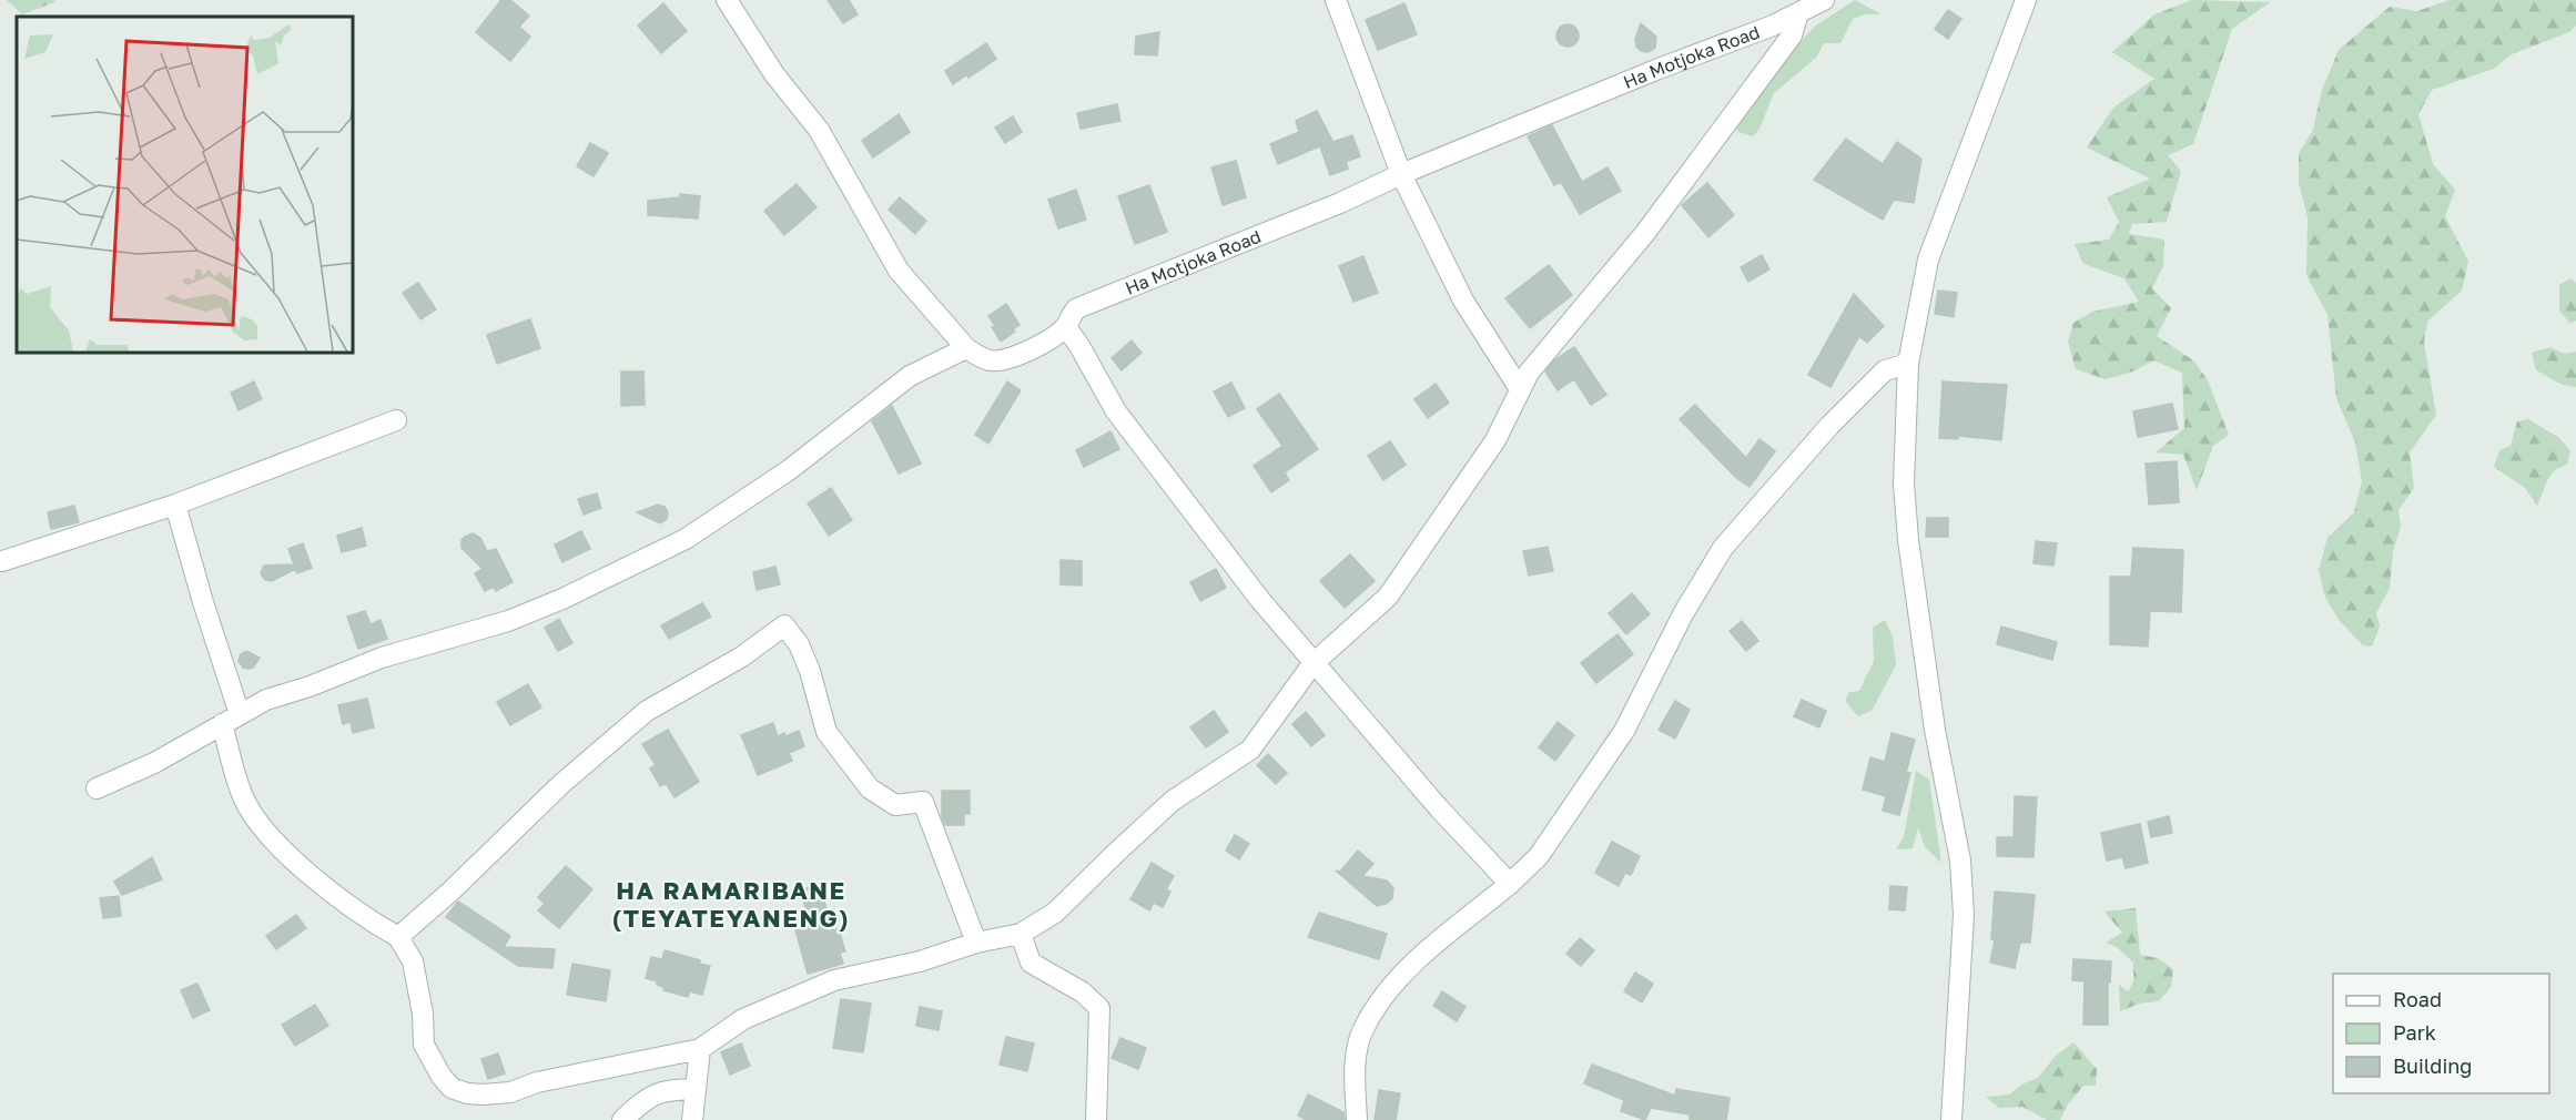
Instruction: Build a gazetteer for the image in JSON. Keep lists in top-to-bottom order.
{
  "streets": {
    "street": ["Ha Motjoka Road"]
  },
  "districts": ["HA RAMARIBANE (TEYATEYANENG)"],
  "legend": ["Road", "Park", "Building"]
}
